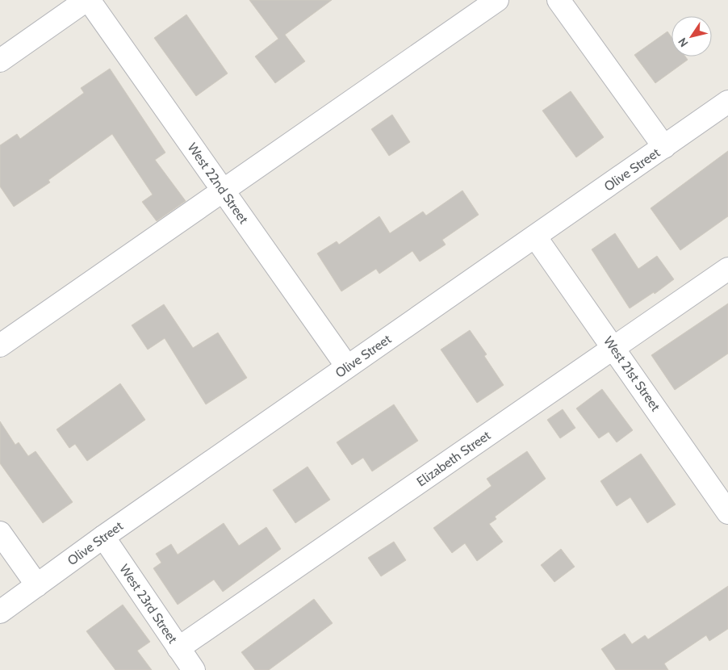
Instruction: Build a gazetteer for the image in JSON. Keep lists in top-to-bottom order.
{
  "streets": {
    "street": [
      "Olive Street",
      "West 22nd Street",
      "West 21st Street",
      "Elizabeth Street",
      "West 23rd Street"
    ]
  },
  "crossings": [
    ["Olive Street", "West 22nd Street"],
    ["Olive Street", "West 21st Street"],
    ["Olive Street", "West 23rd Street"],
    ["West 21st Street", "Elizabeth Street"],
    ["Elizabeth Street", "West 23rd Street"]
  ],
  "north": "bottom left"
}
